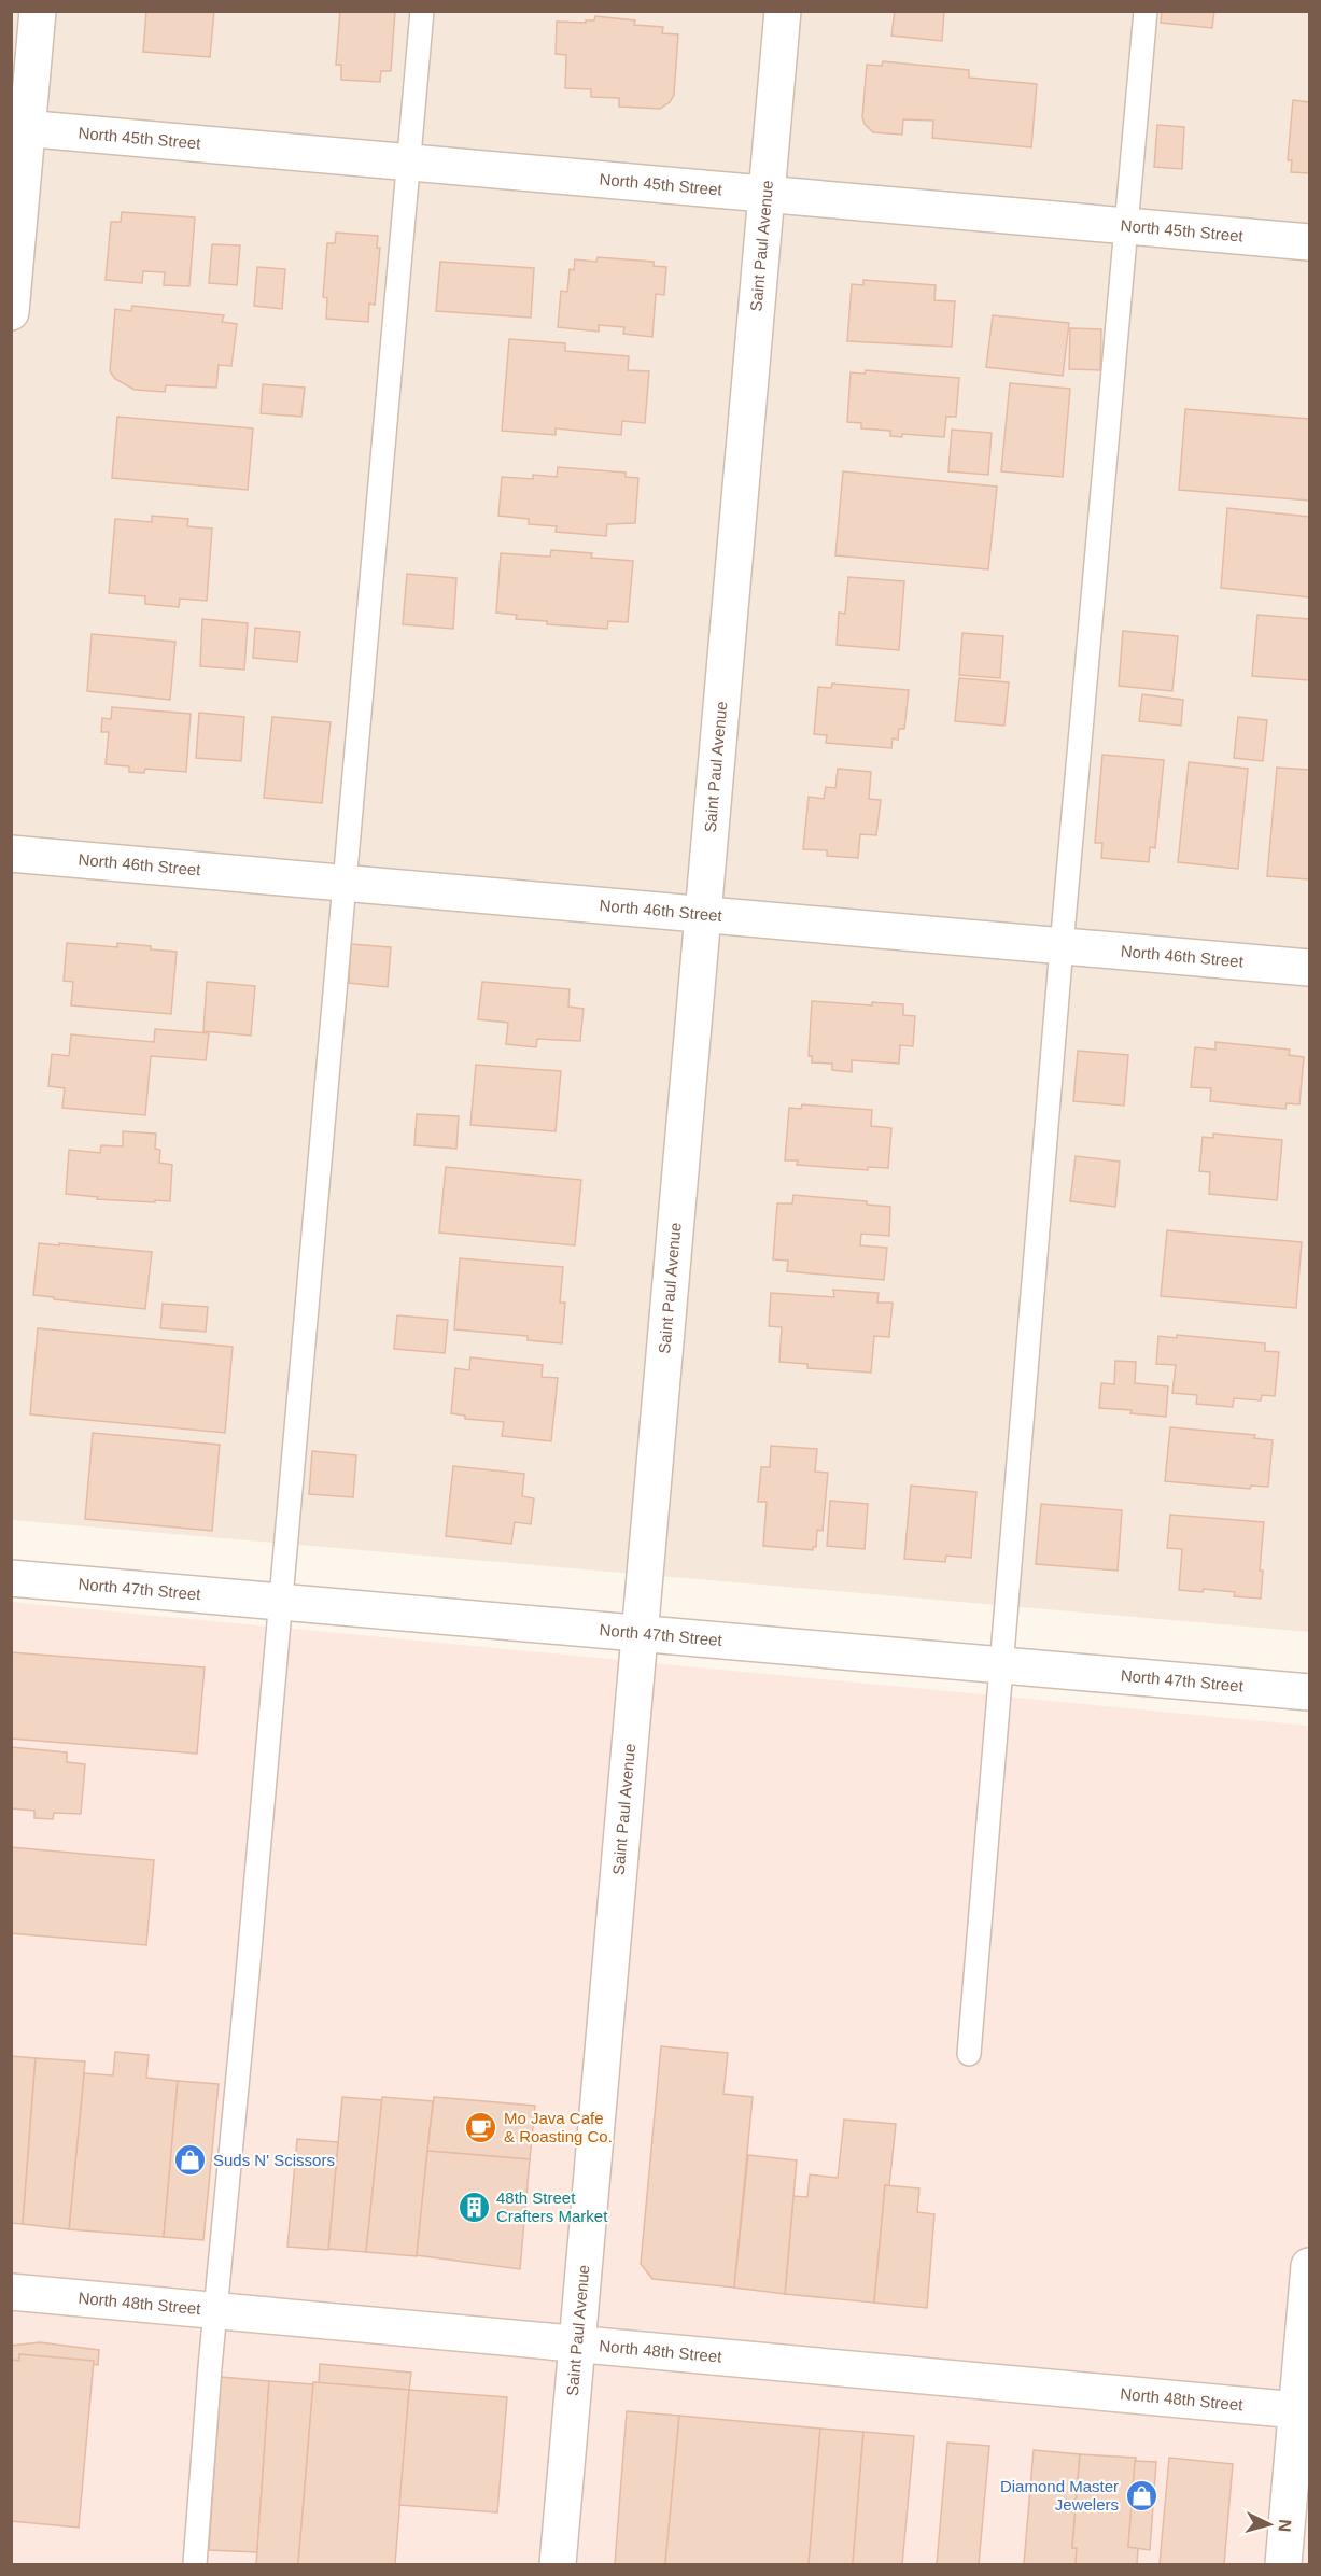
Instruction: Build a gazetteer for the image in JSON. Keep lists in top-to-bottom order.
{
  "streets": {
    "street": [
      "North 45th Street",
      "Saint Paul Avenue",
      "North 46th Street",
      "North 47th Street",
      "North 48th Street"
    ]
  },
  "crossings": [
    ["North 45th Street", "Saint Paul Avenue"],
    ["Saint Paul Avenue", "North 46th Street"],
    ["Saint Paul Avenue", "North 47th Street"],
    ["Saint Paul Avenue", "North 48th Street"]
  ],
  "places": {
    "cafe": ["Mo Java Cafe & Roasting Co."],
    "shop": ["Suds N' Scissors", "Diamond Master Jewelers"],
    "building": ["48th Street Crafters Market"]
  },
  "north": "right"
}
